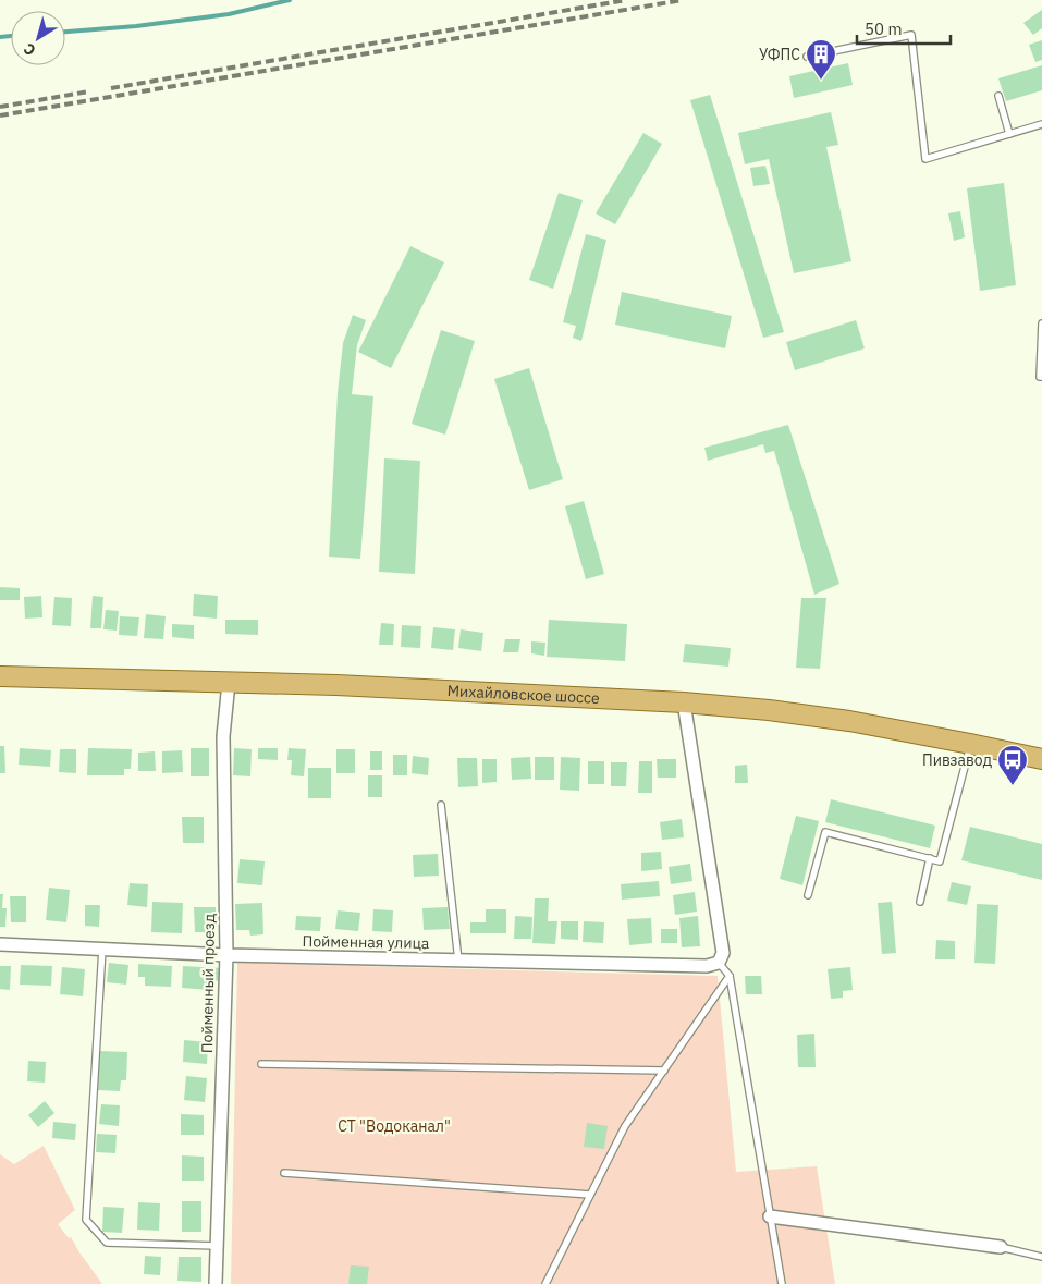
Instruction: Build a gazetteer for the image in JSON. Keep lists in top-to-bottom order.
{
  "streets": {
    "main road": ["Михайловское шоссе"],
    "street": ["Пойменная улица", "Пойменный проезд"]
  },
  "crossings": [
    ["Михайловское шоссе", "Пойменный проезд"],
    ["Пойменная улица", "Пойменный проезд"]
  ],
  "parks": ["СТ \"Водоканал\""],
  "places": {
    "building": ["УФПС"],
    "bus stop": ["Пивзавод"]
  },
  "scale_bar": "50 m",
  "north": "bottom left"
}
